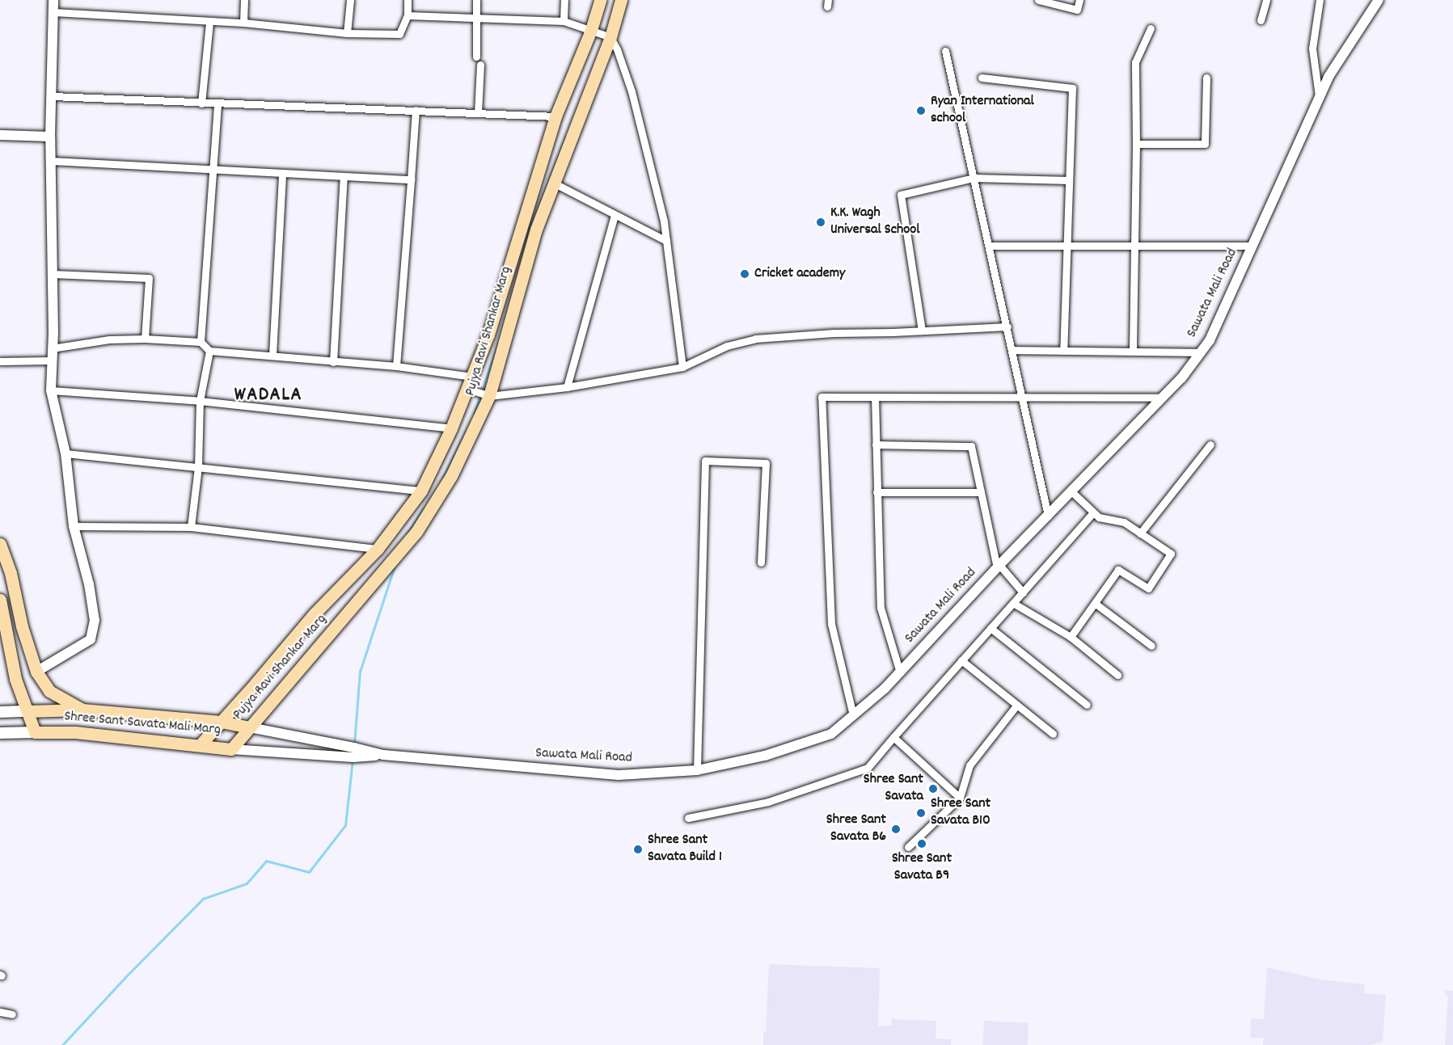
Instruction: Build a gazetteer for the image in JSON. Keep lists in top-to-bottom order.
{
  "streets": {
    "main road": ["Pujya Ravi Shankar Marg", "Shree Sant Savata Mali Marg"],
    "street": ["Sawata Mali Road"]
  },
  "crossings": [
    ["Sawata Mali Road", "Pujya Ravi Shankar Marg"],
    ["Sawata Mali Road", "Shree Sant Savata Mali Marg"],
    ["Pujya Ravi Shankar Marg", "Shree Sant Savata Mali Marg"]
  ],
  "districts": ["WADALA"],
  "places": [
    "Ryan International school",
    "K.K. Wagh Universal School",
    "Cricket academy",
    "Shree Sant Savata",
    "Shree Sant Savata B10",
    "Shree Sant Savata B6",
    "Shree Sant Savata B9",
    "Shree Sant Savata Build 1"
  ]
}
